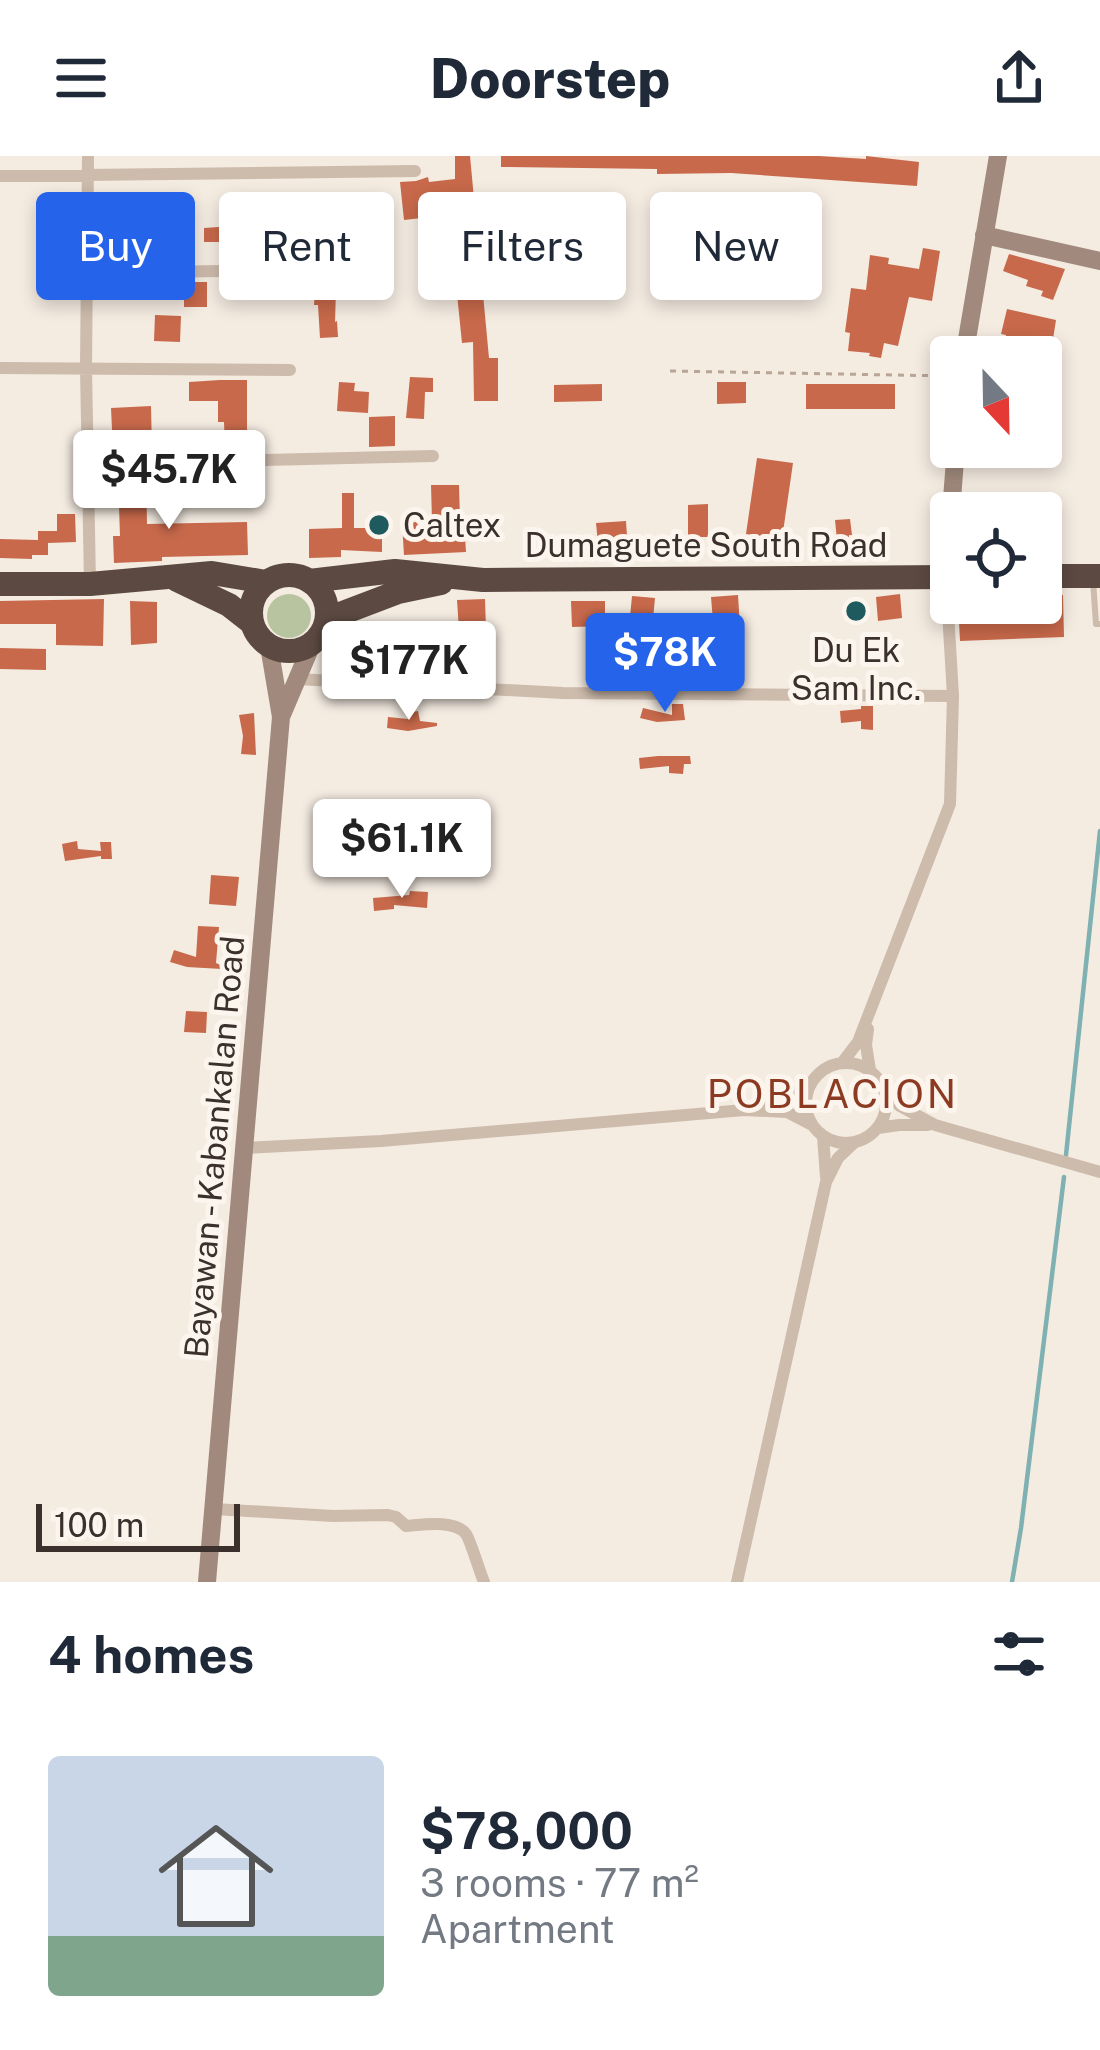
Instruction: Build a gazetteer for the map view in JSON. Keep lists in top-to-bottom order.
{
  "streets": {
    "highway": ["Dumaguete South Road"],
    "main road": ["Bayawan - Kabankalan Road"]
  },
  "crossings": [
    ["Dumaguete South Road", "Bayawan - Kabankalan Road"]
  ],
  "districts": ["POBLACION"],
  "places": ["Caltex", "Du Ek Sam Inc."],
  "scale_bar": "100 m",
  "north": "bottom",
  "page": {
    "header": "Doorstep",
    "chip": [
      "Buy",
      "Rent",
      "Filters",
      "New"
    ],
    "price": [
      "$45.7K",
      "$78K",
      "$177K",
      "$61.1K"
    ],
    "scale": "100 m",
    "heading": "4 homes",
    "list": [
      {
        "name": "$78,000",
        "note": "3 rooms · 77 m² · Apartment"
      }
    ]
  }
}
